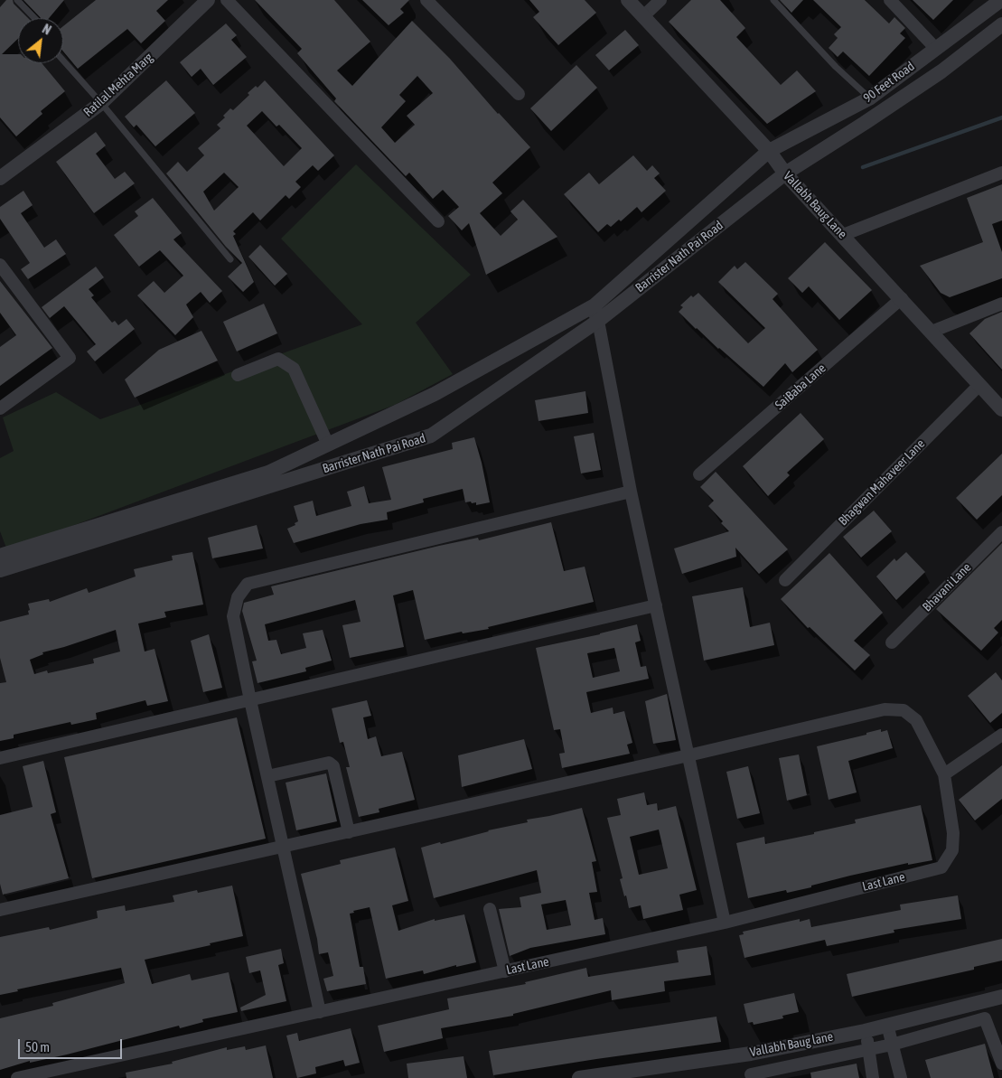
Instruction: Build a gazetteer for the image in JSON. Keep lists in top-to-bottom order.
{
  "streets": {
    "street": [
      "90 Feet Road",
      "Ratilal Mehta Marg",
      "Vallabh Baug Lane",
      "Barrister Nath Pai Road",
      "SaiBaba Lane",
      "Bhagwan Mahaveer Lane",
      "Bhavani Lane",
      "Last Lane",
      "Vallabh Baug lane"
    ]
  },
  "crossings": [
    ["90 Feet Road", "Vallabh Baug Lane"],
    ["Vallabh Baug Lane", "Barrister Nath Pai Road"],
    ["Vallabh Baug Lane", "SaiBaba Lane"],
    ["Vallabh Baug Lane", "Bhagwan Mahaveer Lane"]
  ],
  "scale_bar": "50 m",
  "north": "top right"
}
